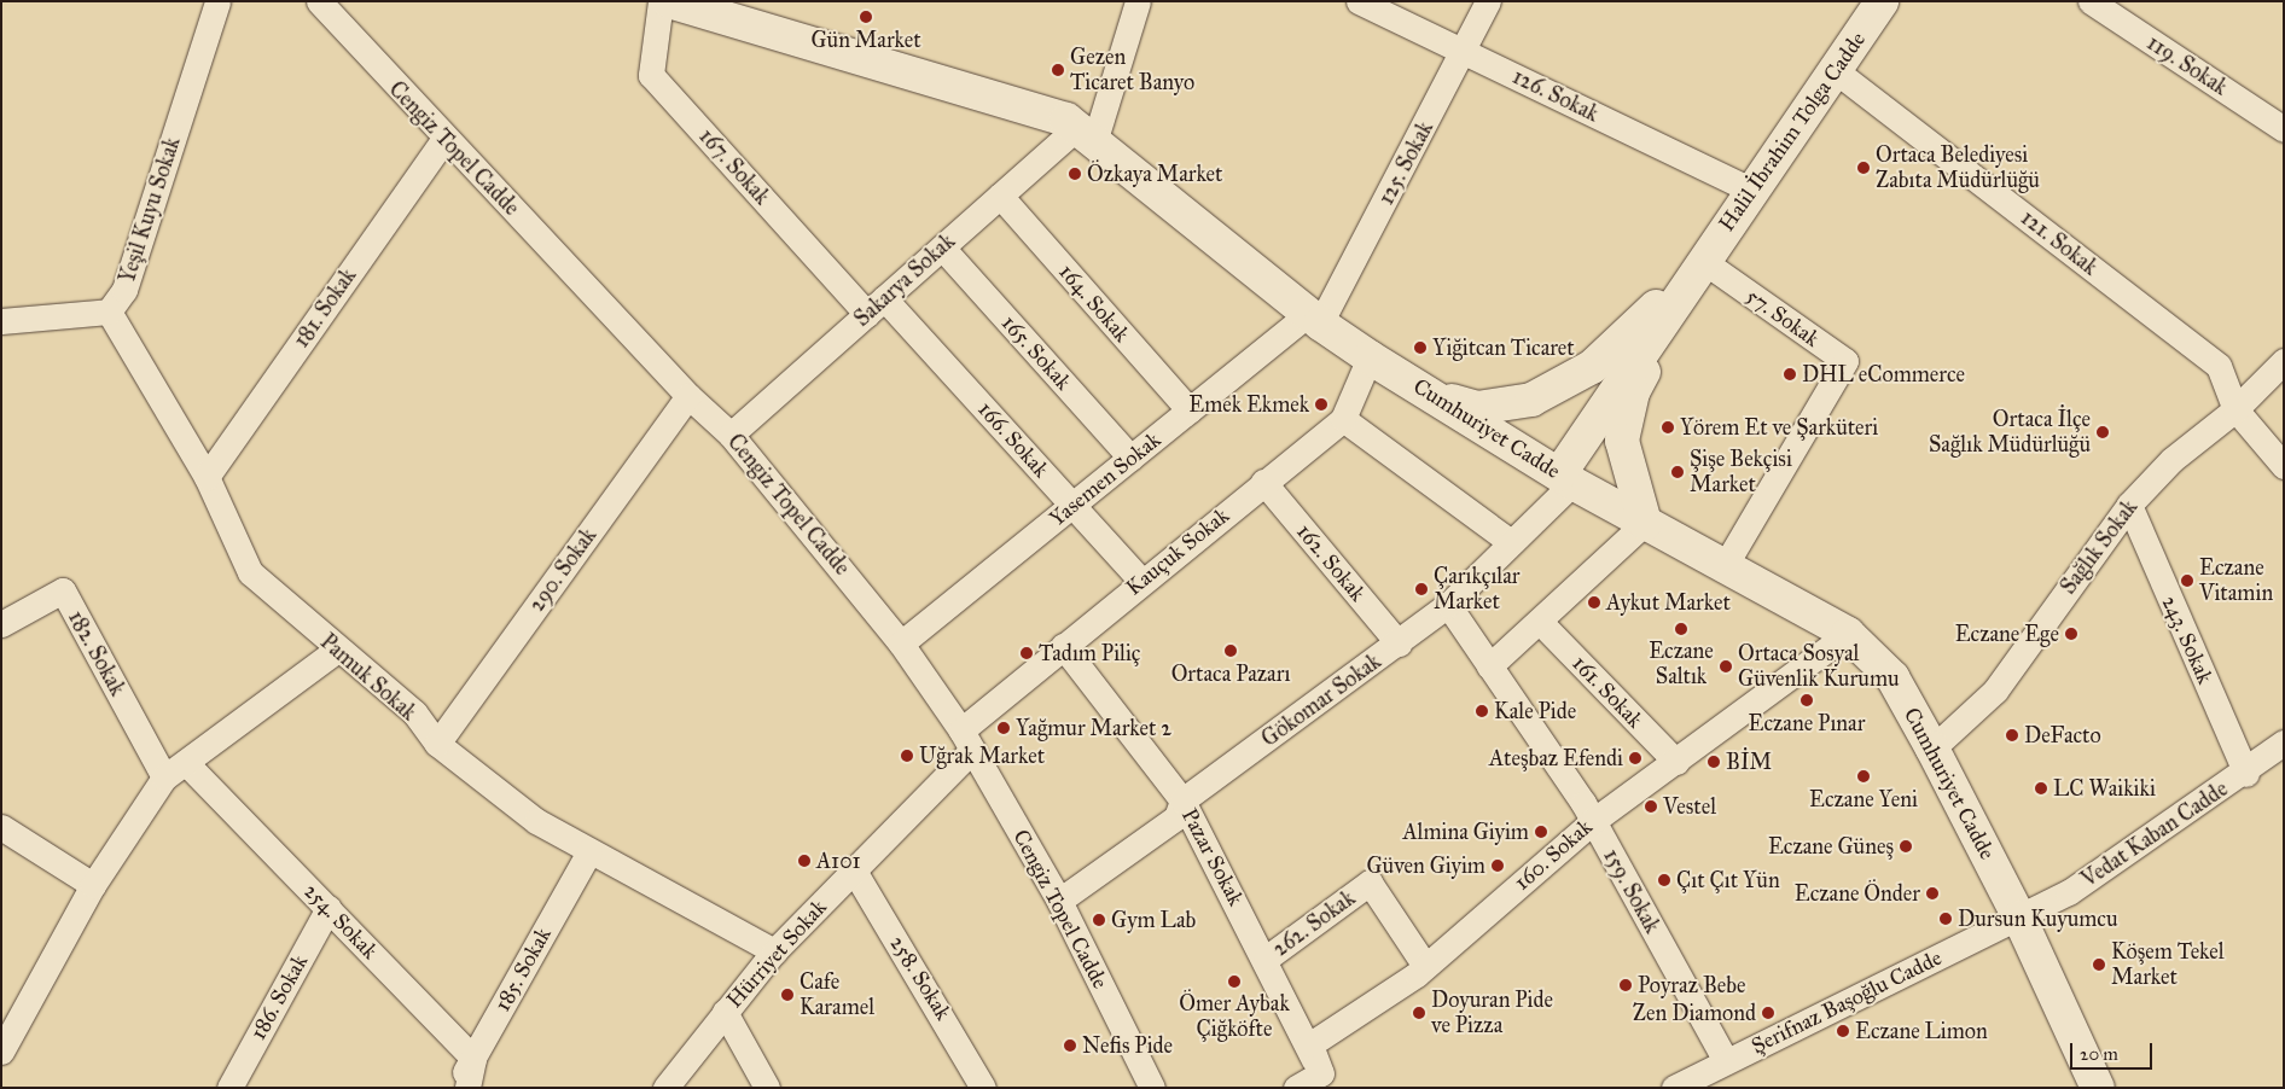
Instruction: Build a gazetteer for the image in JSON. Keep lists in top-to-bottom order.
{
  "streets": {
    "street": [
      "119. Sokak",
      "126. Sokak",
      "Halil İbrahim Tolga Cadde",
      "Cengiz Topel Cadde",
      "125. Sokak",
      "167. Sokak",
      "Yeşil Kuyu Sokak",
      "121. Sokak",
      "Sakarya Sokak",
      "164. Sokak",
      "181. Sokak",
      "57. Sokak",
      "165. Sokak",
      "Cumhuriyet Cadde",
      "166. Sokak",
      "Yasemen Sokak",
      "Sağlık Sokak",
      "Kauçuk Sokak",
      "162. Sokak",
      "290. Sokak",
      "243. Sokak",
      "182. Sokak",
      "Pamuk Sokak",
      "161. Sokak",
      "Gökomar Sokak",
      "Vedat Kaban Cadde",
      "160. Sokak",
      "Pazar Sokak",
      "159. Sokak",
      "254. Sokak",
      "262. Sokak",
      "Hürriyet Sokak",
      "185. Sokak",
      "258. Sokak",
      "186. Sokak",
      "Şerifnaz Başoğlu Cadde"
    ]
  },
  "crossings": [
    ["126. Sokak", "Halil İbrahim Tolga Cadde"],
    ["126. Sokak", "125. Sokak"],
    ["Halil İbrahim Tolga Cadde", "121. Sokak"],
    ["Halil İbrahim Tolga Cadde", "57. Sokak"],
    ["Cengiz Topel Cadde", "Sakarya Sokak"],
    ["Cengiz Topel Cadde", "181. Sokak"],
    ["Cengiz Topel Cadde", "Yasemen Sokak"],
    ["Cengiz Topel Cadde", "Kauçuk Sokak"],
    ["Cengiz Topel Cadde", "290. Sokak"],
    ["Cengiz Topel Cadde", "Gökomar Sokak"],
    ["Cengiz Topel Cadde", "Hürriyet Sokak"],
    ["125. Sokak", "Cumhuriyet Cadde"],
    ["125. Sokak", "Yasemen Sokak"],
    ["167. Sokak", "Sakarya Sokak"],
    ["167. Sokak", "166. Sokak"],
    ["Yeşil Kuyu Sokak", "Pamuk Sokak"],
    ["121. Sokak", "Sağlık Sokak"],
    ["Sakarya Sokak", "164. Sokak"],
    ["Sakarya Sokak", "165. Sokak"],
    ["Sakarya Sokak", "Cumhuriyet Cadde"],
    ["Sakarya Sokak", "166. Sokak"],
    ["164. Sokak", "Yasemen Sokak"],
    ["181. Sokak", "Pamuk Sokak"],
    ["57. Sokak", "Cumhuriyet Cadde"],
    ["165. Sokak", "Yasemen Sokak"],
    ["Cumhuriyet Cadde", "Yasemen Sokak"],
    ["Cumhuriyet Cadde", "Sağlık Sokak"],
    ["Cumhuriyet Cadde", "Kauçuk Sokak"],
    ["Cumhuriyet Cadde", "Gökomar Sokak"],
    ["Cumhuriyet Cadde", "Vedat Kaban Cadde"],
    ["Cumhuriyet Cadde", "160. Sokak"],
    ["Cumhuriyet Cadde", "Şerifnaz Başoğlu Cadde"],
    ["166. Sokak", "Yasemen Sokak"],
    ["166. Sokak", "Kauçuk Sokak"],
    ["Sağlık Sokak", "243. Sokak"],
    ["Kauçuk Sokak", "162. Sokak"],
    ["Kauçuk Sokak", "Pazar Sokak"],
    ["Kauçuk Sokak", "Hürriyet Sokak"],
    ["162. Sokak", "Gökomar Sokak"],
    ["290. Sokak", "Pamuk Sokak"],
    ["243. Sokak", "Vedat Kaban Cadde"],
    ["Pamuk Sokak", "Hürriyet Sokak"],
    ["Pamuk Sokak", "185. Sokak"],
    ["161. Sokak", "160. Sokak"],
    ["Gökomar Sokak", "Pazar Sokak"],
    ["Gökomar Sokak", "159. Sokak"],
    ["Vedat Kaban Cadde", "Şerifnaz Başoğlu Cadde"],
    ["160. Sokak", "Pazar Sokak"],
    ["160. Sokak", "159. Sokak"],
    ["160. Sokak", "262. Sokak"],
    ["Pazar Sokak", "262. Sokak"],
    ["159. Sokak", "Şerifnaz Başoğlu Cadde"],
    ["254. Sokak", "185. Sokak"],
    ["254. Sokak", "186. Sokak"],
    ["Hürriyet Sokak", "258. Sokak"]
  ],
  "places": [
    "Gün Market",
    "Gezen Ticaret Banyo",
    "Ortaca Belediyesi Zabıta Müdürlüğü",
    "Özkaya Market",
    "Yiğitcan Ticaret",
    "DHL eCommerce",
    "Emek Ekmek",
    "Yörem Et ve Şarküteri",
    "Ortaca İlçe Sağlık Müdürlüğü",
    "Şişe Bekçisi Market",
    "Eczane Vitamin",
    "Çarıkçılar Market",
    "Aykut Market",
    "Eczane Saltık",
    "Eczane Ege",
    "Ortaca Pazarı",
    "Tadım Piliç",
    "Ortaca Sosyal Güvenlik Kurumu",
    "Eczane Pınar",
    "Kale Pide",
    "Yağmur Market 2",
    "DeFacto",
    "Uğrak Market",
    "Ateşbaz Efendi",
    "BİM",
    "Eczane Yeni",
    "LC Waikiki",
    "Vestel",
    "Almina Giyim",
    "Eczane Güneş",
    "A101",
    "Güven Giyim",
    "Çıt Çıt Yün",
    "Eczane Önder",
    "Dursun Kuyumcu",
    "Gym Lab",
    "Köşem Tekel Market",
    "Ömer Aybak Çiğköfte",
    "Poyraz Bebe",
    "Cafe Karamel",
    "Doyuran Pide ve Pizza",
    "Zen Diamond",
    "Eczane Limon",
    "Nefis Pide"
  ],
  "scale_bar": "20 m"
}
